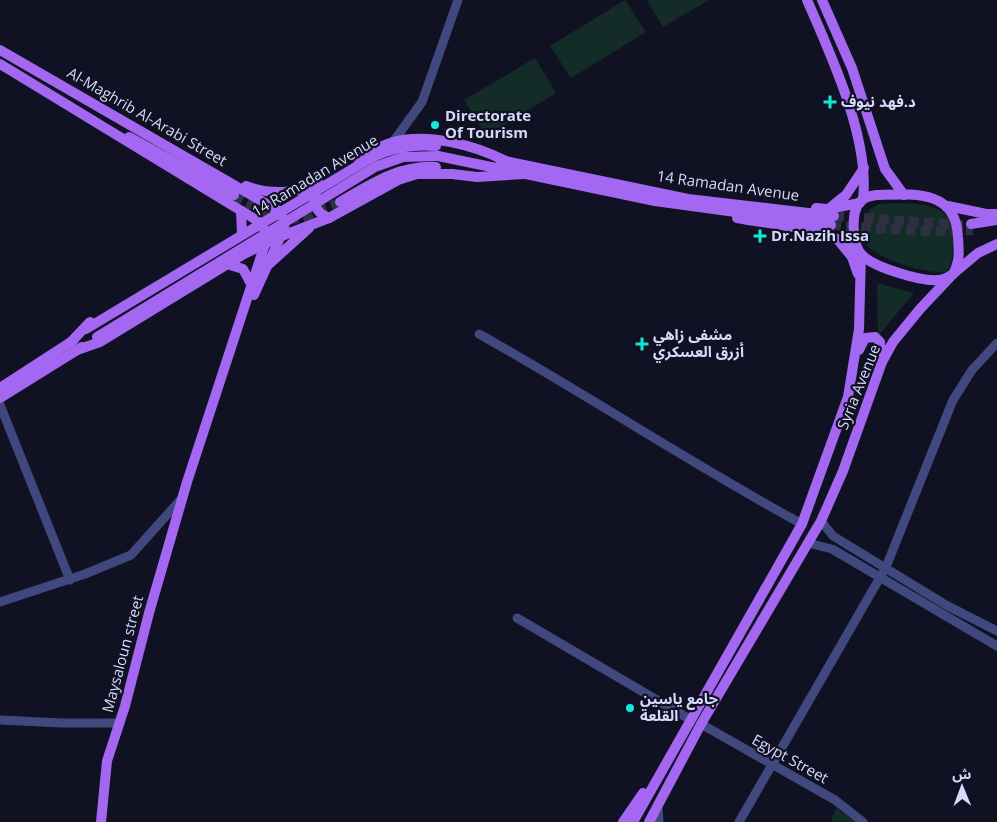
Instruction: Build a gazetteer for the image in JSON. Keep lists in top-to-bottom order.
{
  "streets": {
    "main road": [
      "Al-Maghrib Al-Arabi Street",
      "14 Ramadan Avenue",
      "Syria Avenue",
      "Maysaloun street"
    ],
    "street": ["Egypt Street"]
  },
  "crossings": [
    ["Al-Maghrib Al-Arabi Street", "Maysaloun street"],
    ["14 Ramadan Avenue", "Syria Avenue"],
    ["Syria Avenue", "Egypt Street"]
  ],
  "places": {
    "health": ["د.فهد نيوف", "Dr.Nazih Issa", "مشفى زاهي أزرق العسكري"],
    "other": ["Directorate Of Tourism", "جامع ياسين القلعة"]
  },
  "north": "top"
}
